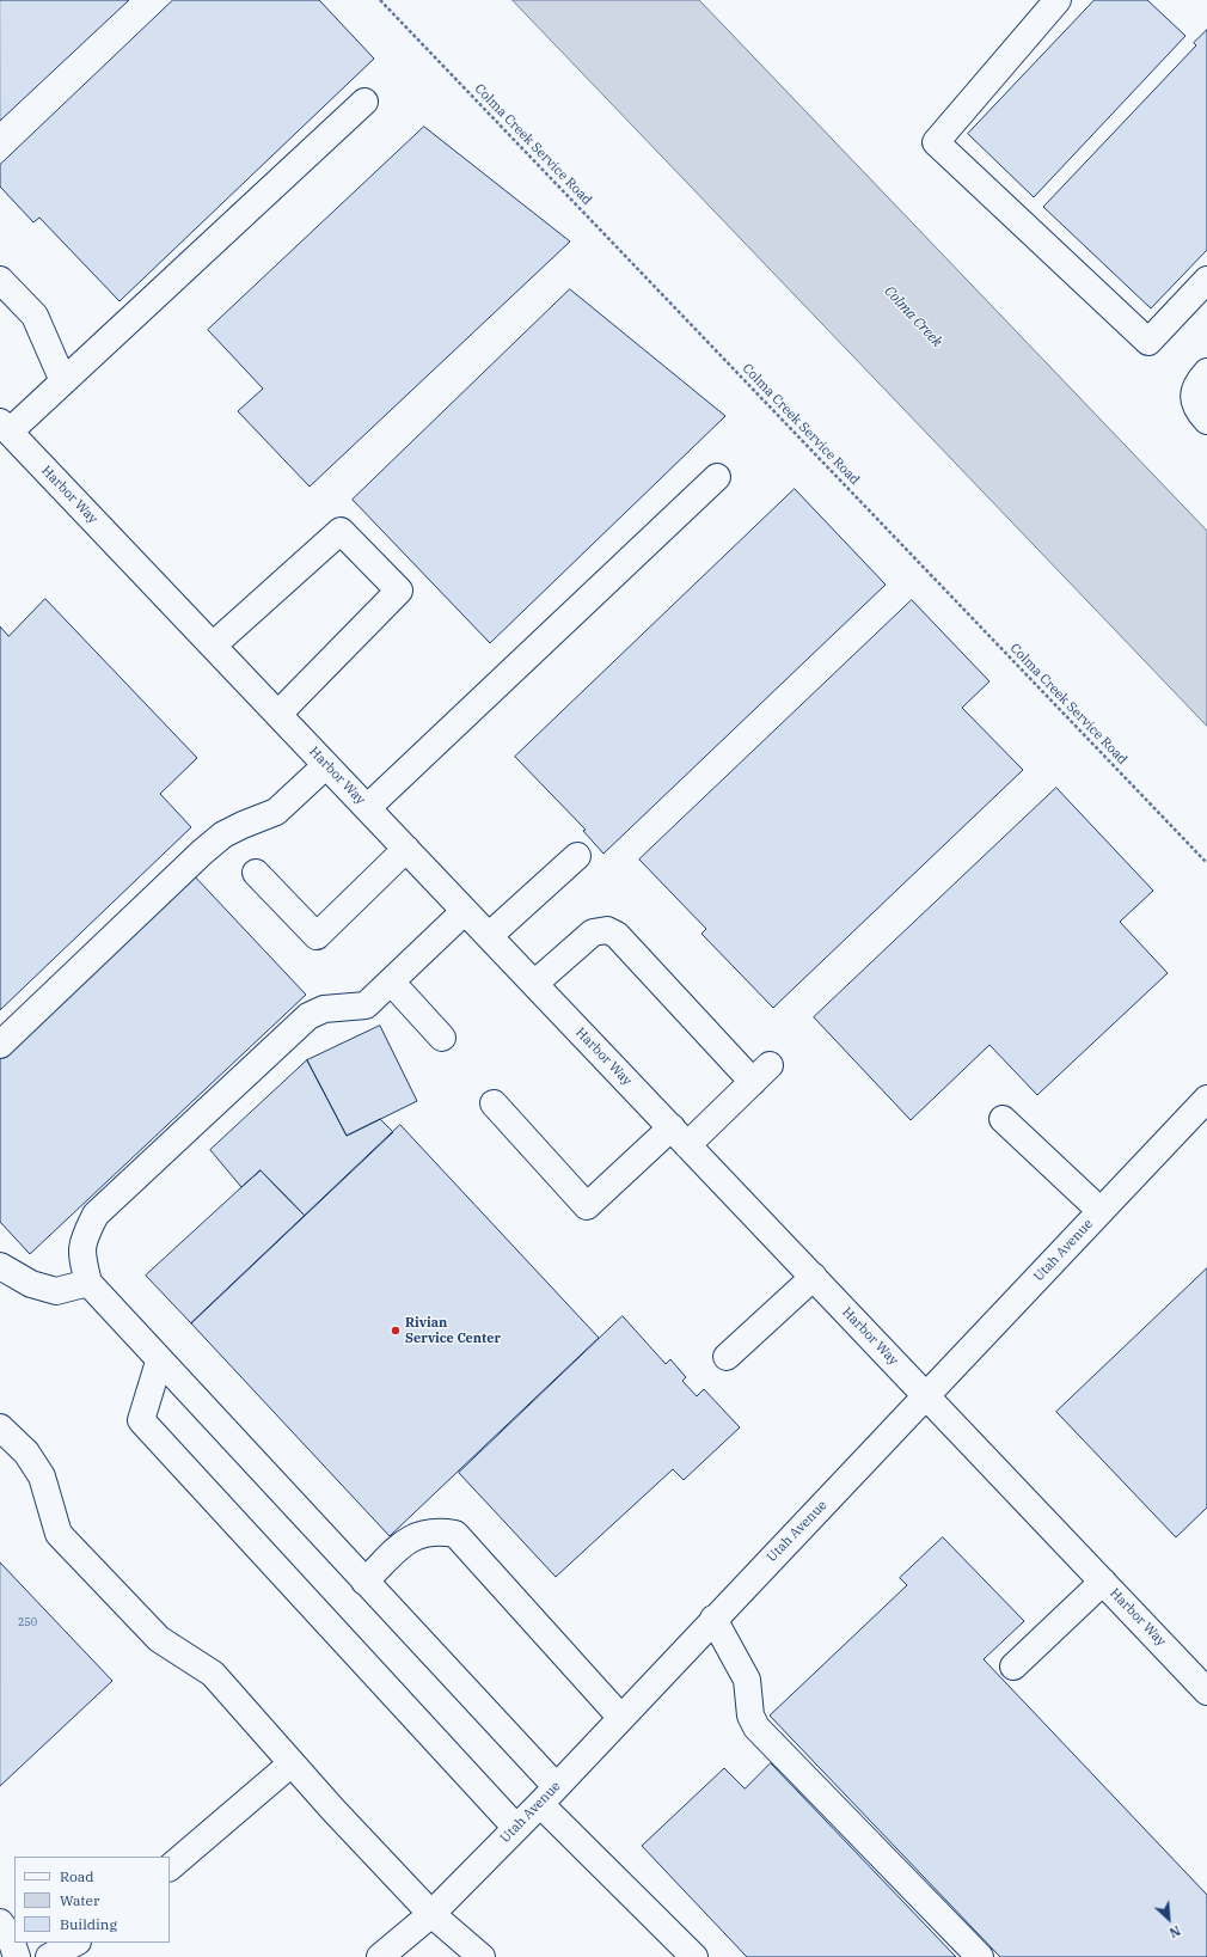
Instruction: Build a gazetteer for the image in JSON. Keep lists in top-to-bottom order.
{
  "streets": {
    "street": ["Harbor Way", "Utah Avenue"],
    "path": ["Colma Creek Service Road"]
  },
  "crossings": [
    ["Harbor Way", "Utah Avenue"]
  ],
  "water": ["Colma Creek"],
  "places": ["Rivian Service Center"],
  "house_numbers": ["250"],
  "legend": ["Road", "Water", "Building"],
  "north": "bottom right"
}
